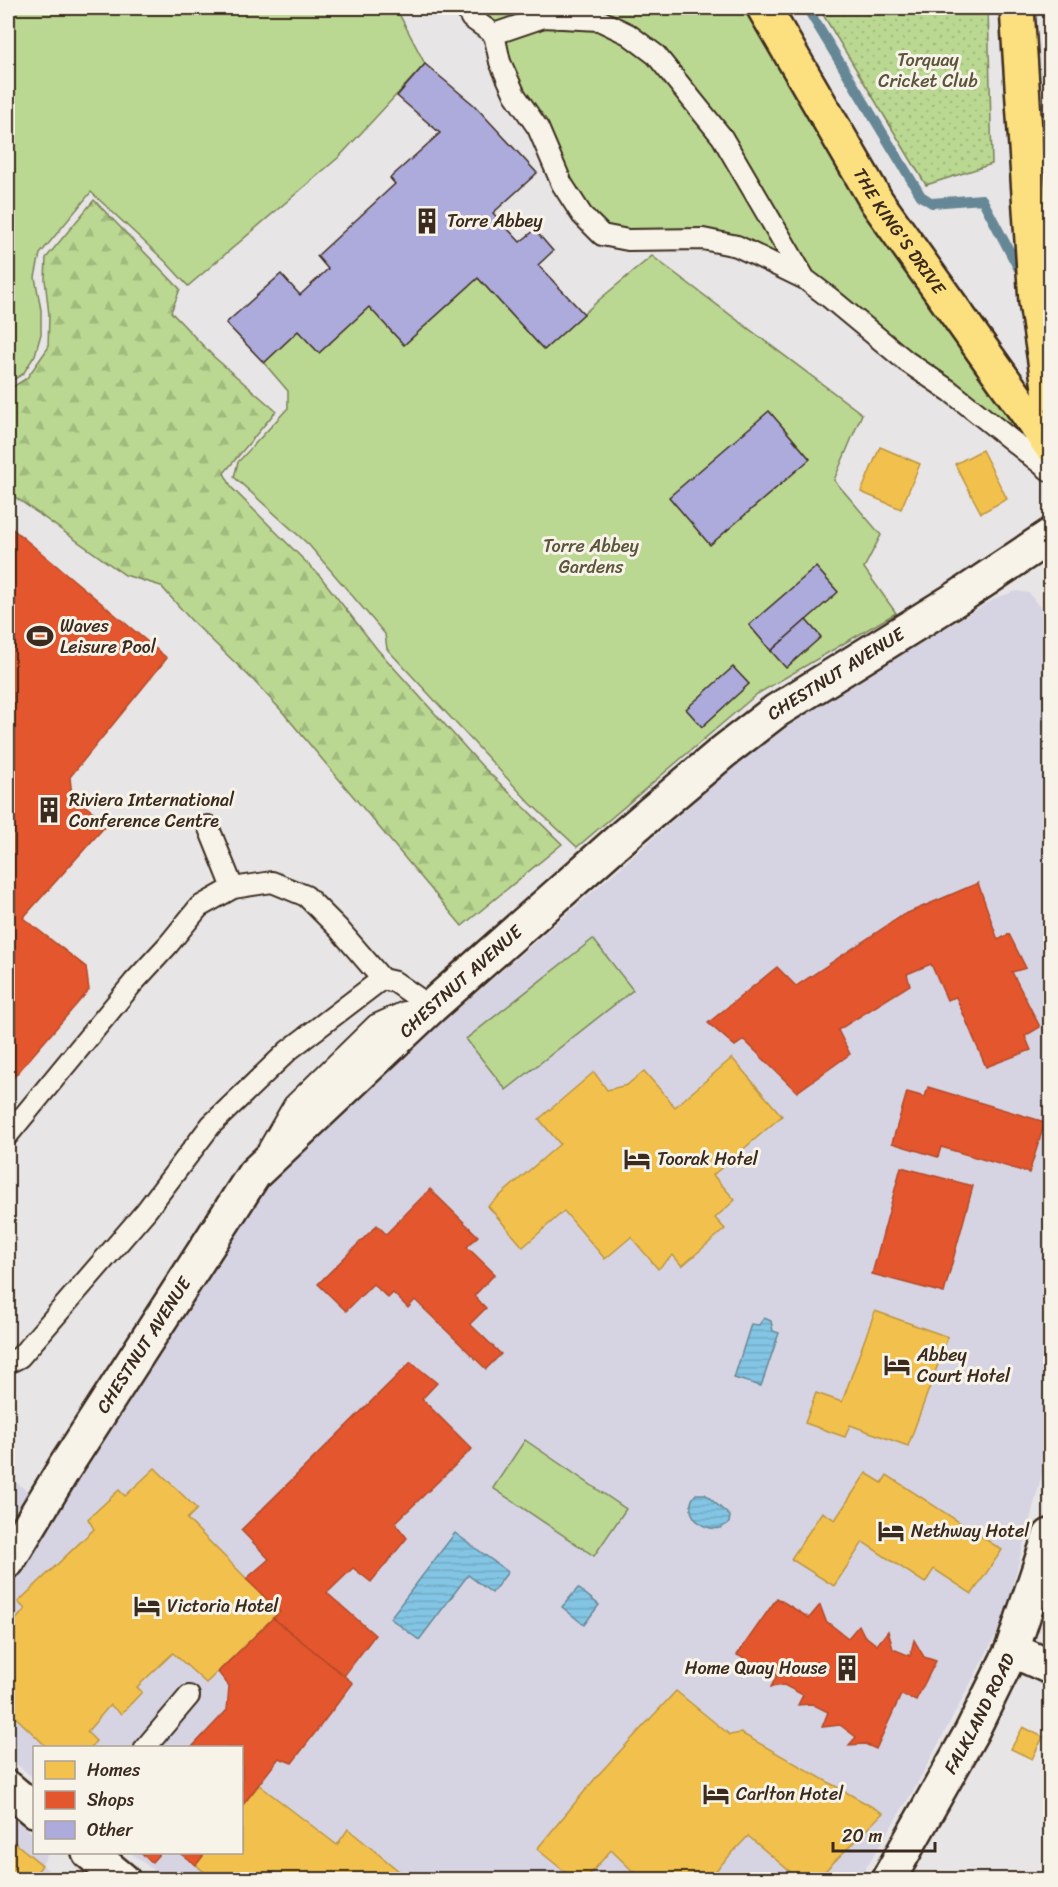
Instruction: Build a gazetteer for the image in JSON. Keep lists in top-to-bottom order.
{
  "streets": {
    "main road": ["THE KING'S DRIVE"],
    "street": ["CHESTNUT AVENUE", "FALKLAND ROAD"]
  },
  "parks": ["Torquay Cricket Club", "Torre Abbey Gardens"],
  "places": {
    "building": ["Torre Abbey", "Riviera International Conference Centre", "Home Quay House"],
    "sports": ["Waves Leisure Pool"],
    "hotel": [
      "Toorak Hotel",
      "Abbey Court Hotel",
      "Nethway Hotel",
      "Victoria Hotel",
      "Carlton Hotel"
    ]
  },
  "legend": ["Homes", "Shops", "Other"],
  "scale_bar": "20 m"
}
